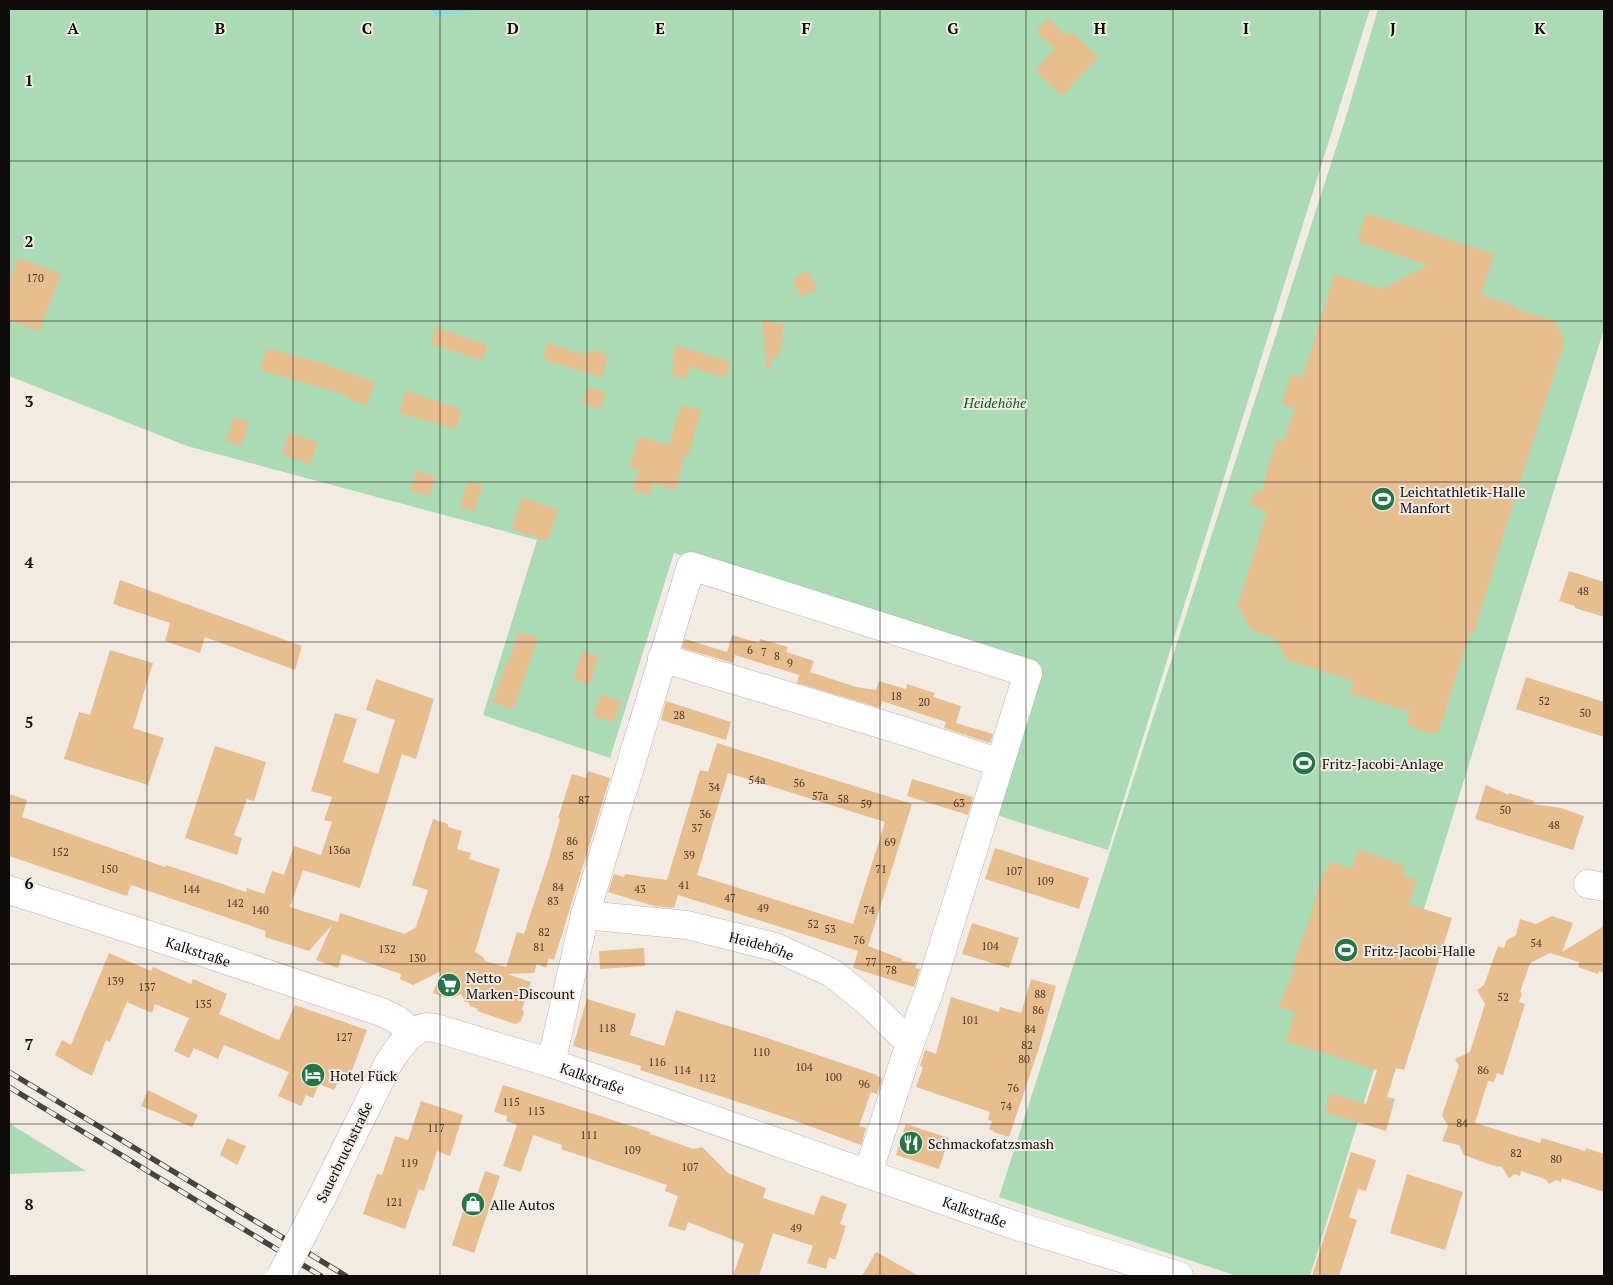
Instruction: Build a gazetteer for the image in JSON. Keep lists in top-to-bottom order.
{
  "streets": {
    "street": ["Heidehöhe", "Kalkstraße", "Sauerbruchstraße"]
  },
  "crossings": [
    ["Kalkstraße", "Sauerbruchstraße"]
  ],
  "parks": ["Heidehöhe"],
  "places": {
    "sports": ["Leichtathletik-Halle Manfort", "Fritz-Jacobi-Anlage", "Fritz-Jacobi-Halle"],
    "supermarket": ["Netto Marken-Discount"],
    "hotel": ["Hotel Fück"],
    "restaurant": ["Schmackofatzsmash"],
    "shop": ["Alle Autos"]
  },
  "house_numbers": [
    "170",
    "48",
    "6",
    "7",
    "8",
    "9",
    "18",
    "52",
    "20",
    "50",
    "28",
    "54a",
    "56",
    "34",
    "57a",
    "58",
    "87",
    "63",
    "59",
    "50",
    "36",
    "48",
    "37",
    "86",
    "69",
    "136a",
    "152",
    "39",
    "85",
    "150",
    "71",
    "107",
    "109",
    "41",
    "84",
    "144",
    "43",
    "47",
    "83",
    "142",
    "49",
    "140",
    "74",
    "52",
    "53",
    "82",
    "76",
    "54",
    "104",
    "81",
    "132",
    "130",
    "77",
    "78",
    "139",
    "137",
    "88",
    "52",
    "135",
    "86",
    "101",
    "118",
    "84",
    "127",
    "82",
    "110",
    "80",
    "116",
    "104",
    "114",
    "86",
    "100",
    "112",
    "96",
    "76",
    "115",
    "74",
    "113",
    "84",
    "117",
    "111",
    "109",
    "82",
    "80",
    "119",
    "107",
    "121",
    "49"
  ],
  "grid": {
    "columns": [
      "A",
      "B",
      "C",
      "D",
      "E",
      "F",
      "G",
      "H",
      "I",
      "J",
      "K"
    ],
    "rows": [
      "1",
      "2",
      "3",
      "4",
      "5",
      "6",
      "7",
      "8"
    ]
  }
}
